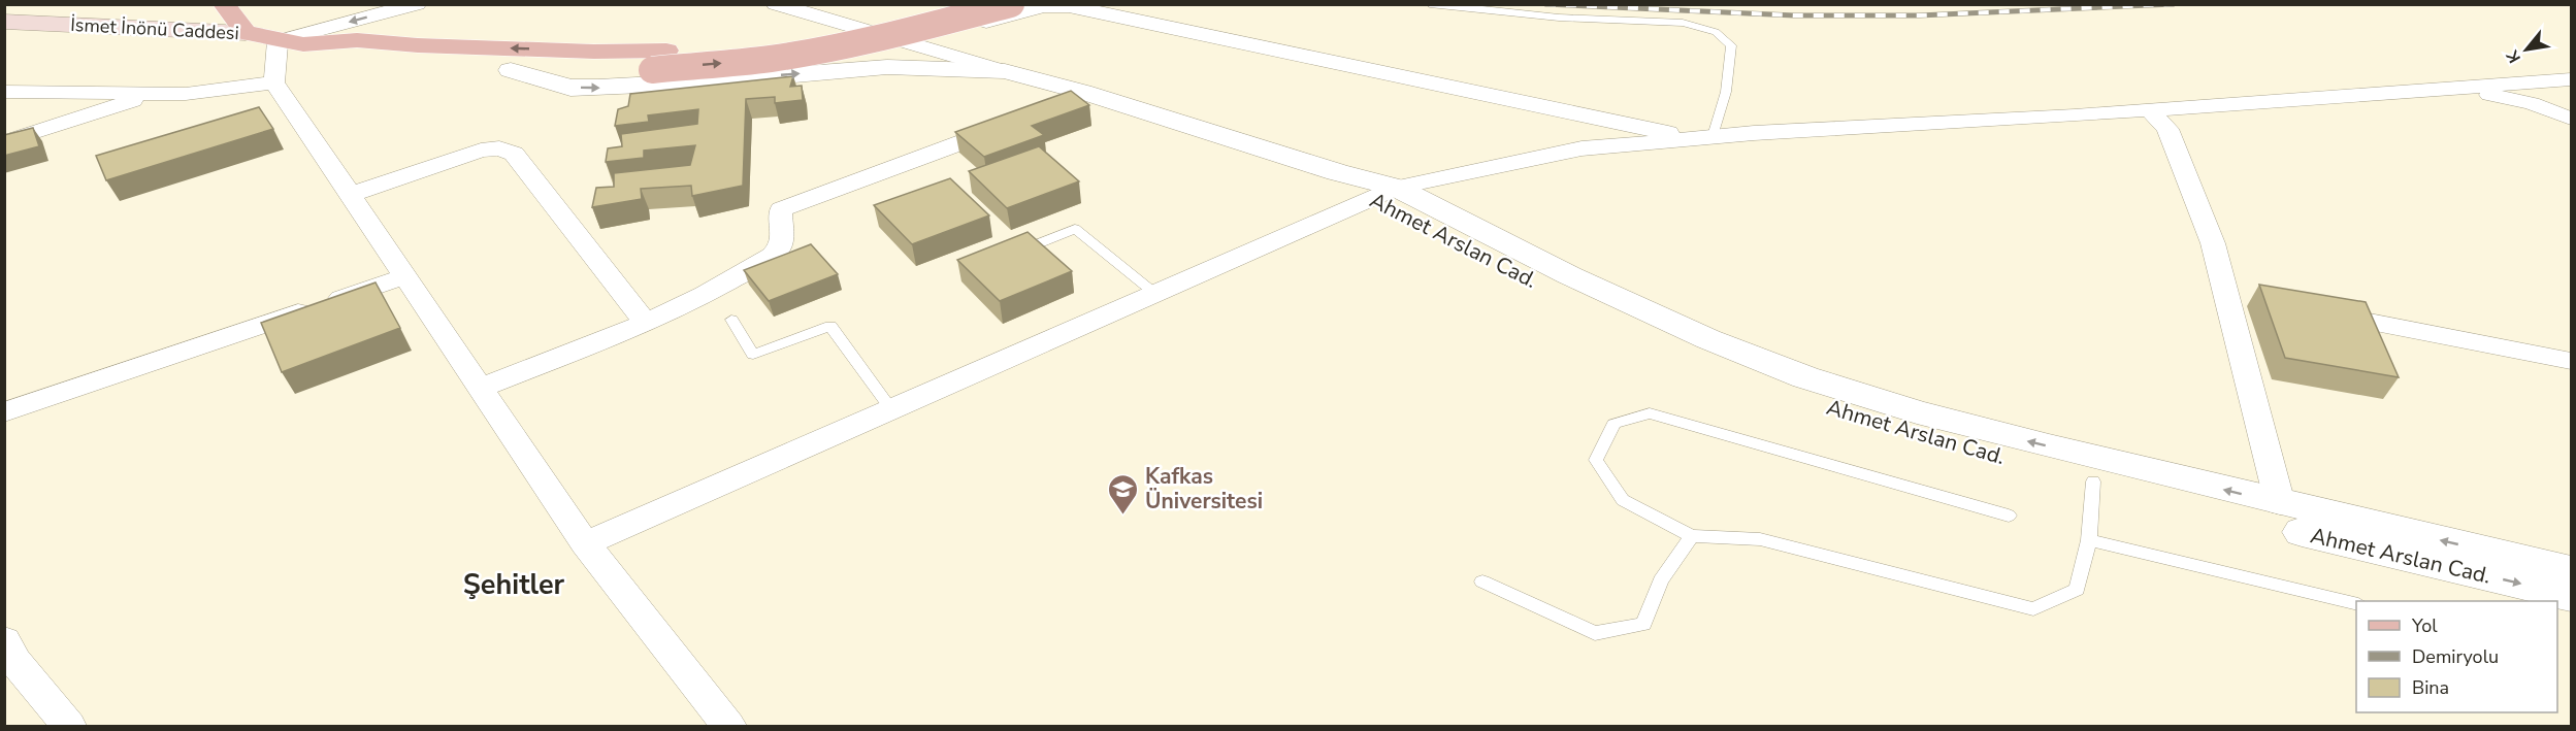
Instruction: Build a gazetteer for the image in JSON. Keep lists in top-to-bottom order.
{
  "streets": {
    "main road": ["İsmet İnönü Caddesi"],
    "street": ["Ahmet Arslan Cad."]
  },
  "districts": ["Şehitler"],
  "places": {
    "school or university": ["Kafkas Üniversitesi"]
  },
  "legend": ["Yol", "Demiryolu", "Bina"],
  "north": "bottom left"
}
